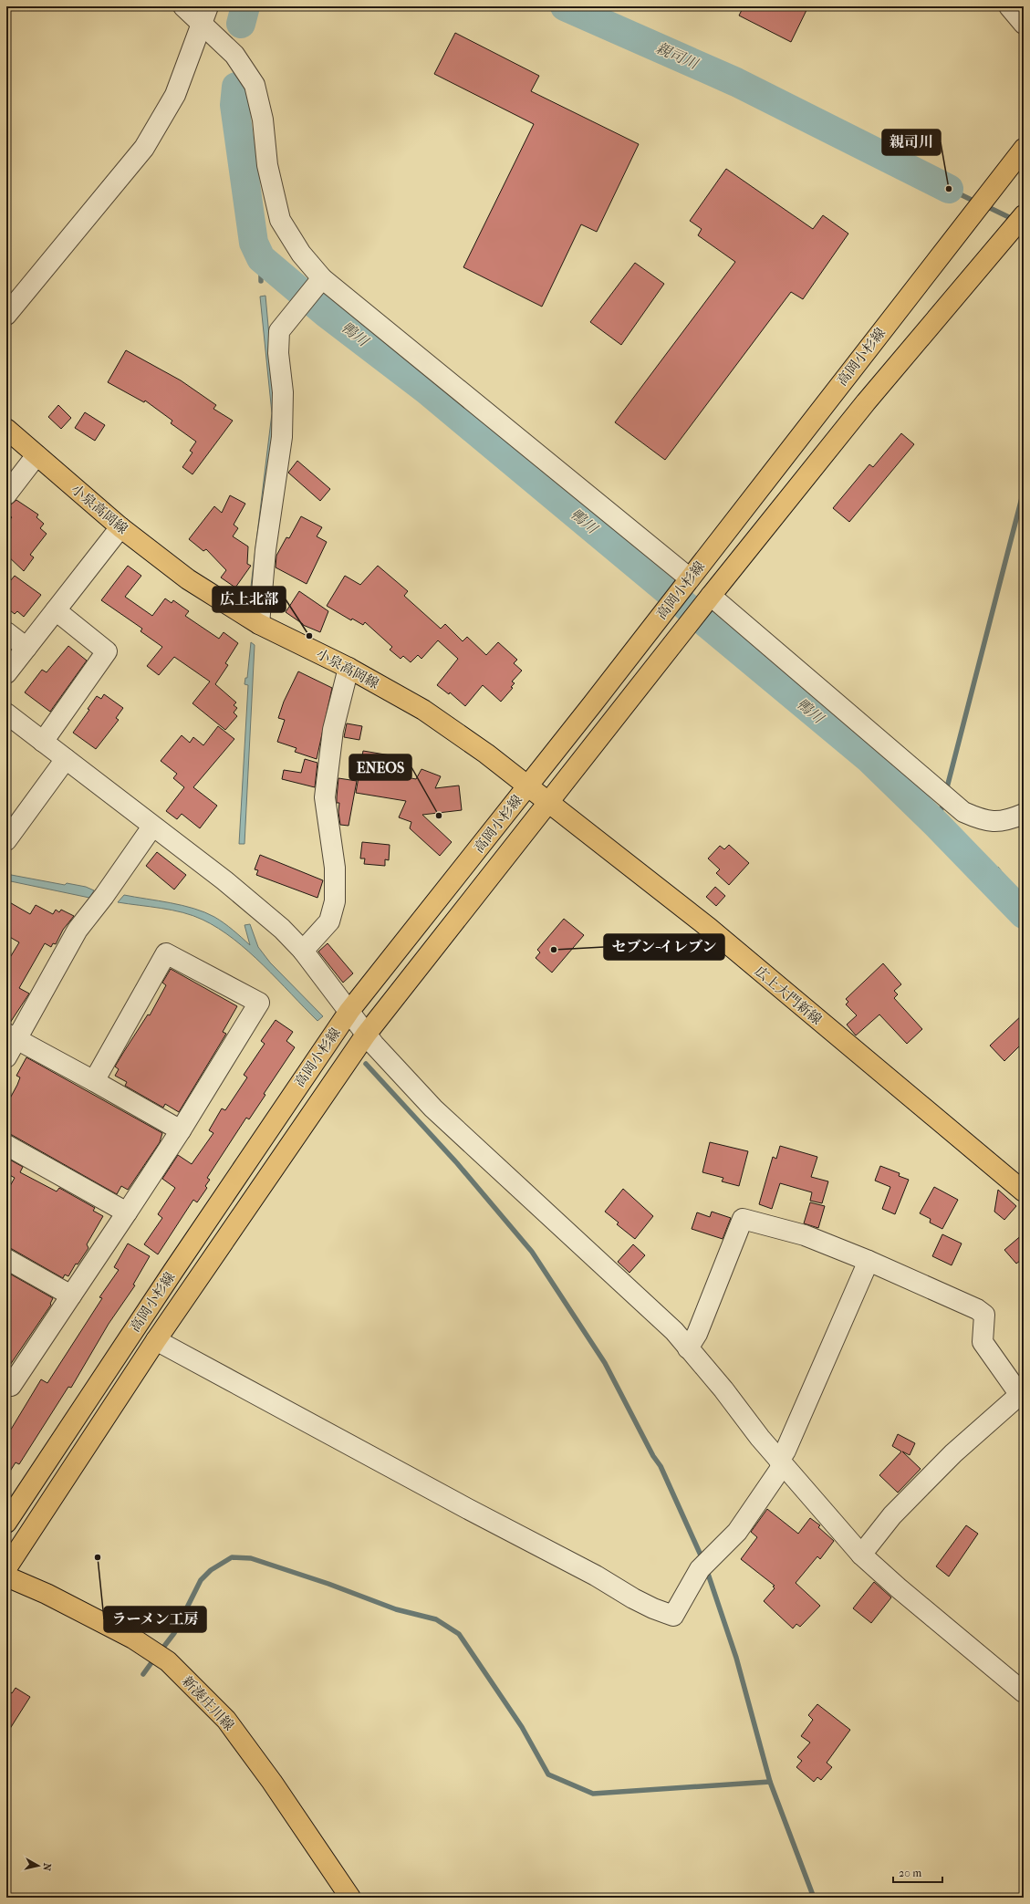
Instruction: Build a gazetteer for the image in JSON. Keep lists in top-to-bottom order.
{
  "streets": {
    "main road": [
      "高岡小杉線",
      "小泉高岡線",
      "広上大門新線",
      "新湊庄川線"
    ]
  },
  "crossings": [
    ["高岡小杉線", "小泉高岡線"],
    ["高岡小杉線", "広上大門新線"],
    ["小泉高岡線", "広上大門新線"]
  ],
  "water": ["親司川", "鴨川"],
  "places": [
    "親司川",
    "広上北部",
    "ENEOS",
    "セブン-イレブン",
    "ラーメン工房"
  ],
  "scale_bar": "20 m",
  "north": "right"
}
